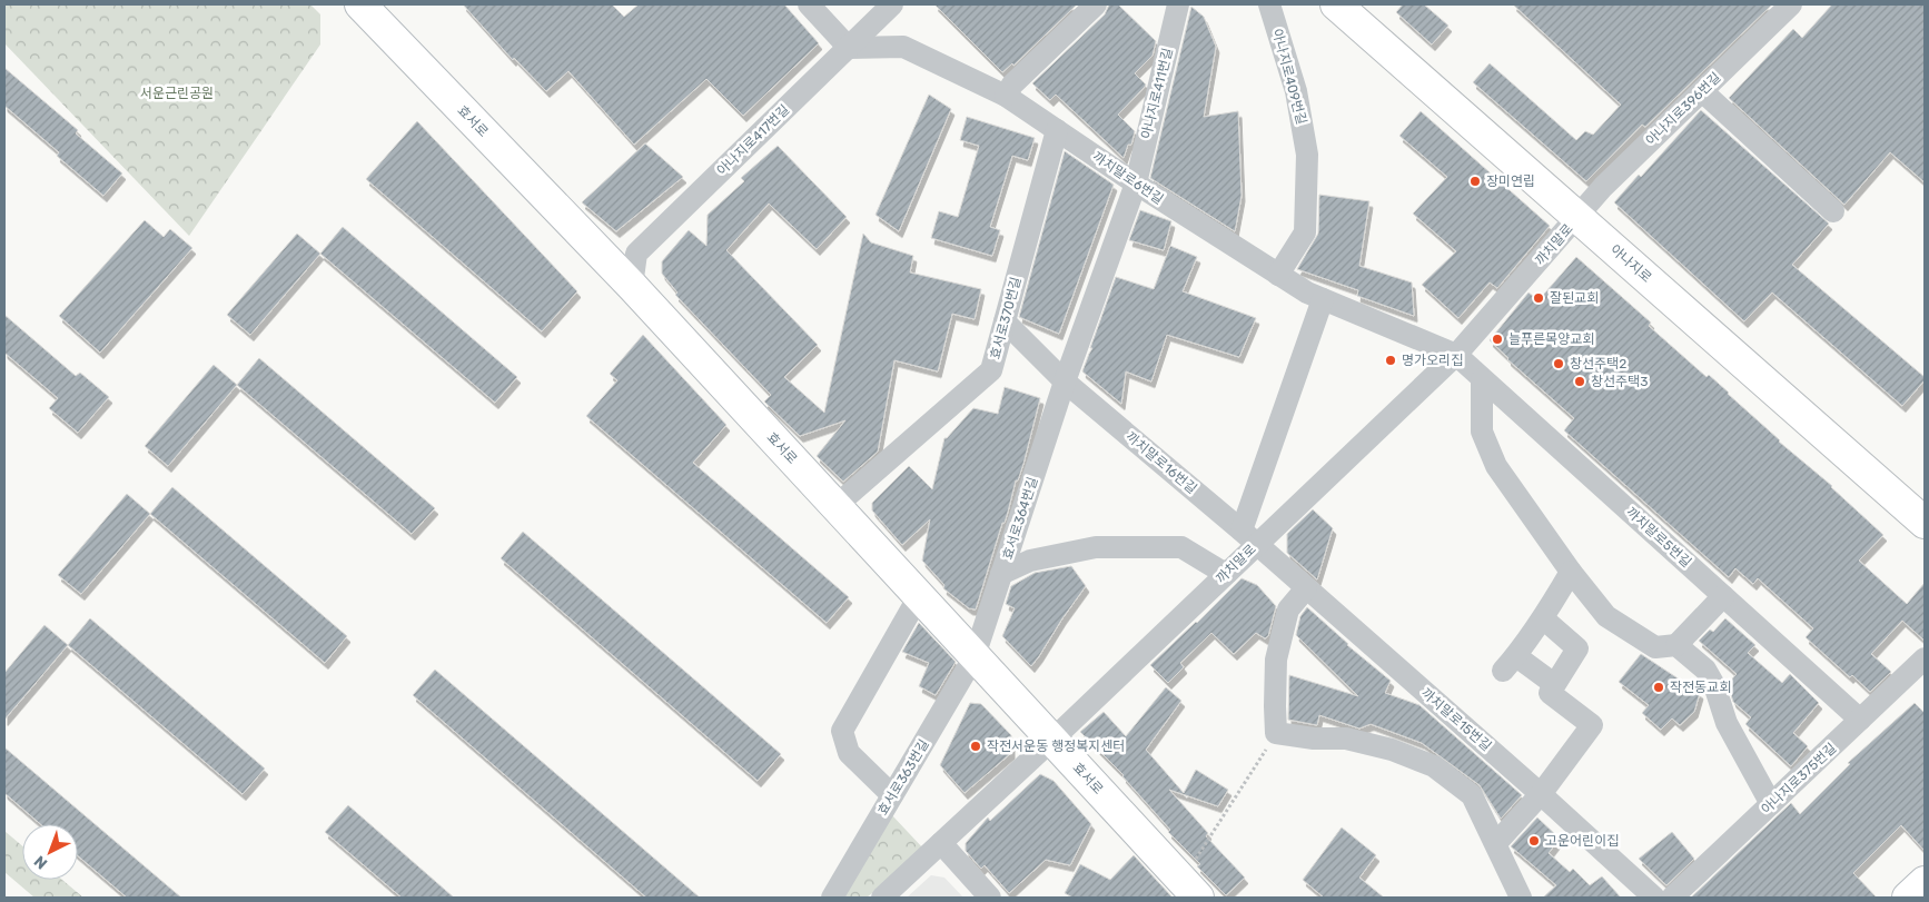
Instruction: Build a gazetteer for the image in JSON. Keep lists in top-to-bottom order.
{
  "streets": {
    "street": [
      "아나지로409번길",
      "아나지로411번길",
      "아나지로396번길",
      "효서로",
      "아나지로417번길",
      "까치말로6번길",
      "까치말로",
      "아나지로",
      "효서로370번길",
      "까치말로16번길",
      "효서로364번길",
      "까치말로5번길",
      "까치말로15번길",
      "효서로363번길",
      "아나지로375번길"
    ]
  },
  "crossings": [
    ["아나지로409번길", "까치말로6번길"],
    ["아나지로411번길", "까치말로6번길"],
    ["아나지로411번길", "까치말로16번길"],
    ["아나지로411번길", "효서로364번길"],
    ["아나지로396번길", "까치말로"],
    ["아나지로396번길", "아나지로"],
    ["효서로", "아나지로417번길"],
    ["효서로", "까치말로"],
    ["효서로", "효서로370번길"],
    ["효서로", "효서로364번길"],
    ["효서로", "효서로363번길"],
    ["아나지로417번길", "까치말로6번길"],
    ["까치말로6번길", "까치말로"],
    ["까치말로6번길", "효서로370번길"],
    ["까치말로6번길", "까치말로5번길"],
    ["까치말로", "아나지로"],
    ["까치말로", "까치말로16번길"],
    ["까치말로", "까치말로5번길"],
    ["까치말로", "까치말로15번길"],
    ["효서로370번길", "까치말로16번길"],
    ["까치말로16번길", "효서로364번길"],
    ["까치말로16번길", "까치말로15번길"],
    ["효서로364번길", "효서로363번길"],
    ["까치말로5번길", "아나지로375번길"]
  ],
  "parks": ["서운근린공원"],
  "places": [
    "장미연립",
    "잘된교회",
    "늘푸른목양교회",
    "명가오리집",
    "창선주택2",
    "창선주택3",
    "작전동교회",
    "작전서운동 행정복지센터",
    "고운어린이집"
  ],
  "north": "bottom left"
}
